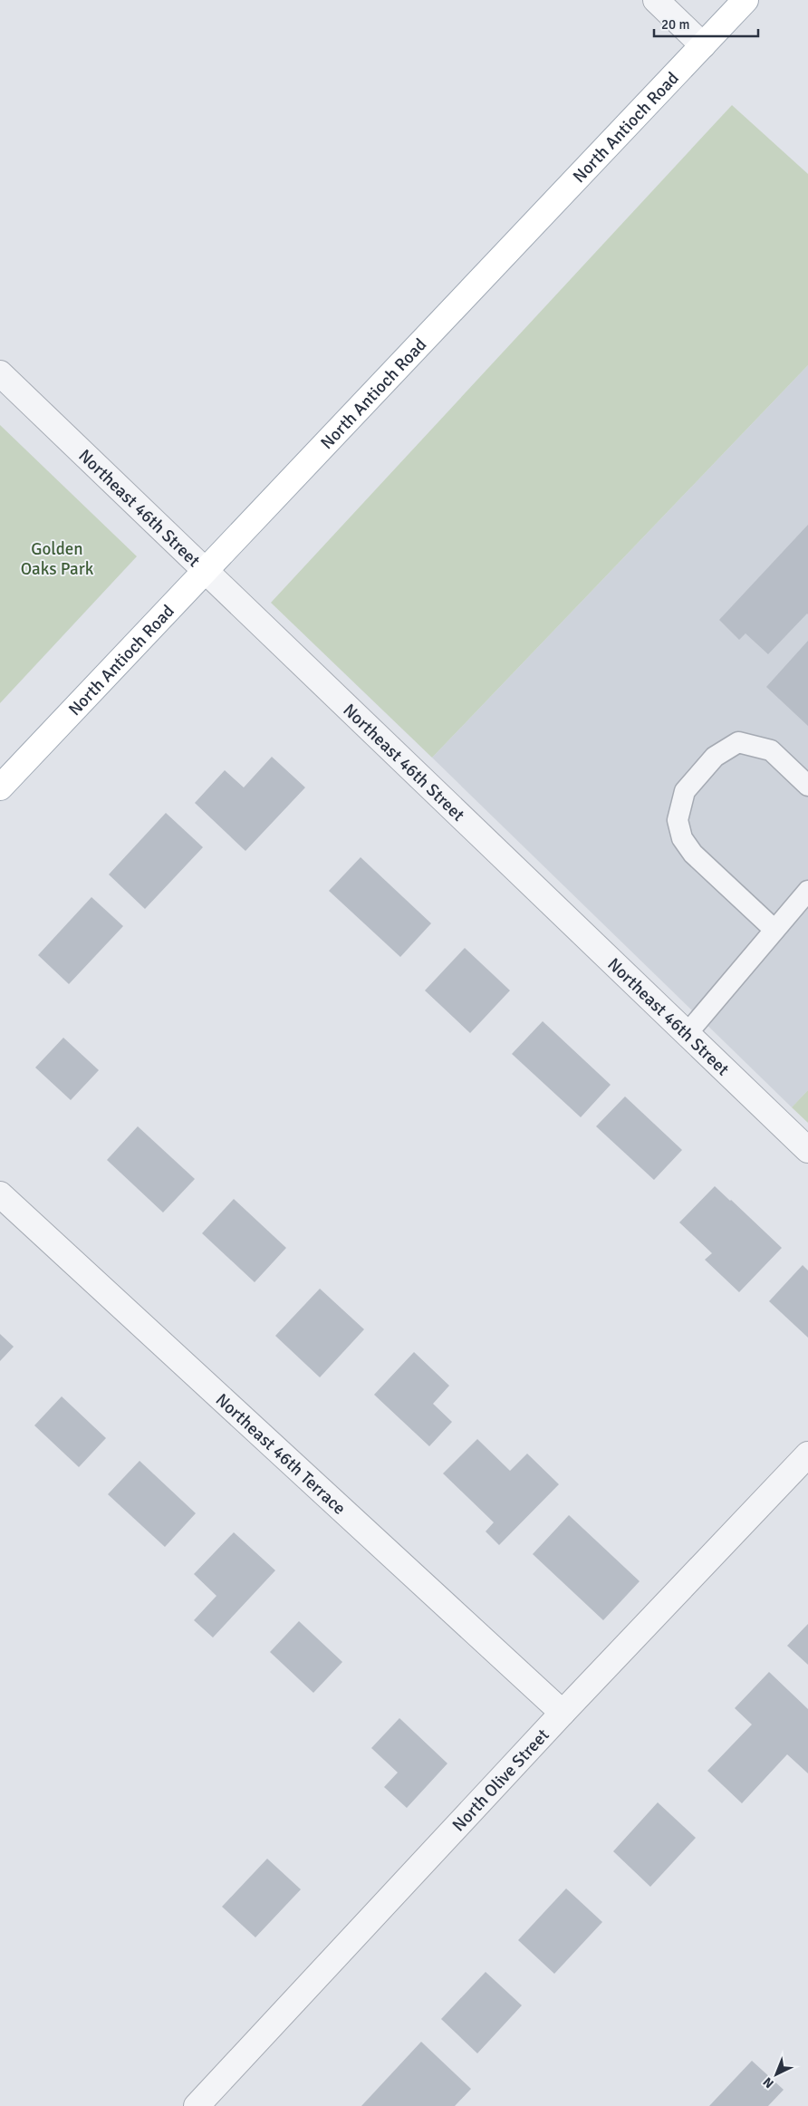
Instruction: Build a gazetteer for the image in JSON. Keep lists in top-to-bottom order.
{
  "streets": {
    "main road": ["North Antioch Road"],
    "street": ["Northeast 46th Street", "Northeast 46th Terrace", "North Olive Street"]
  },
  "crossings": [
    ["North Antioch Road", "Northeast 46th Street"],
    ["Northeast 46th Terrace", "North Olive Street"]
  ],
  "parks": ["Golden Oaks Park"],
  "scale_bar": "20 m",
  "north": "bottom left"
}
